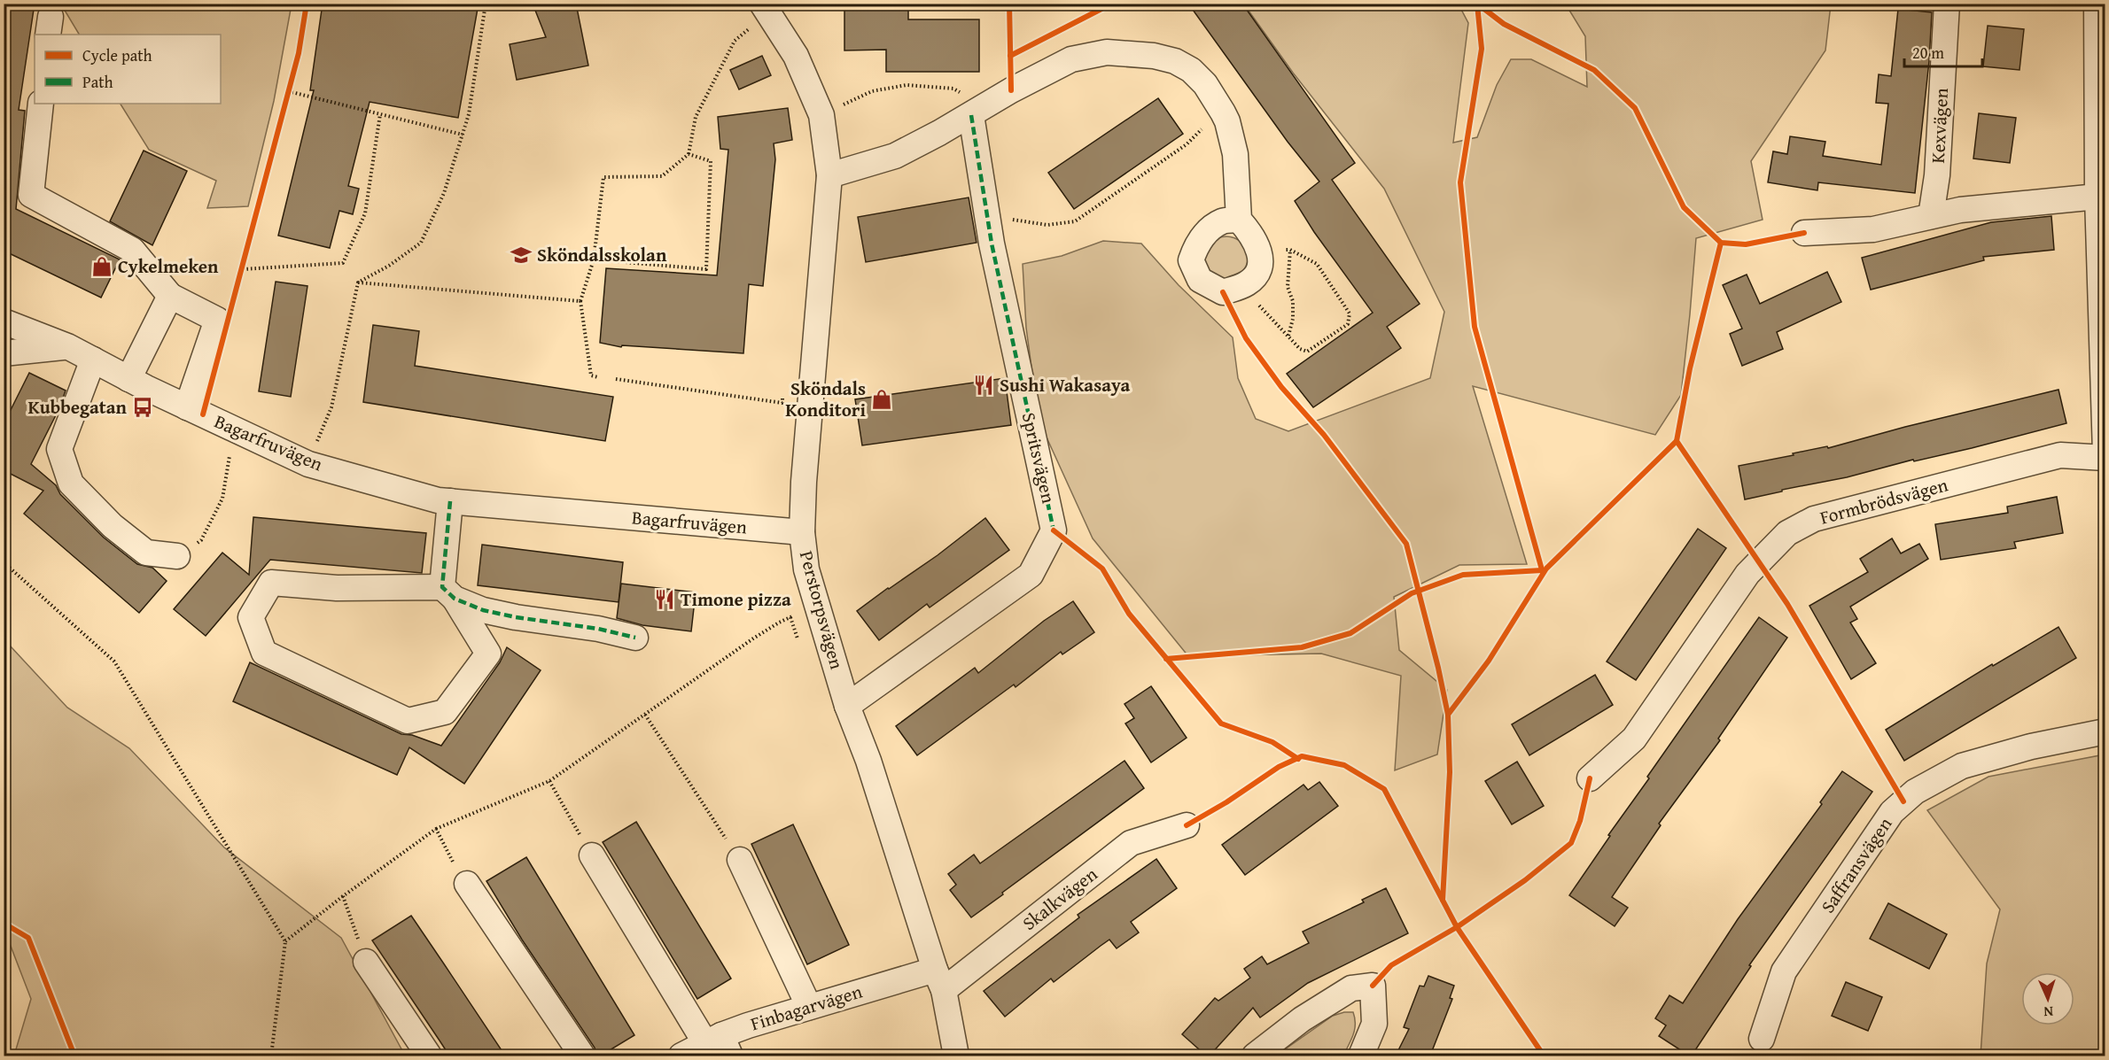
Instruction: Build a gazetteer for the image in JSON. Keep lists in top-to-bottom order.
{
  "streets": {
    "street": [
      "Kexvägen",
      "Bagarfruvägen",
      "Spritsvägen",
      "Formbrödsvägen",
      "Perstorpsvägen",
      "Saffransvägen",
      "Skalkvägen",
      "Finbagarvägen"
    ]
  },
  "crossings": [
    ["Bagarfruvägen", "Perstorpsvägen"],
    ["Spritsvägen", "Perstorpsvägen"],
    ["Perstorpsvägen", "Skalkvägen"],
    ["Perstorpsvägen", "Finbagarvägen"],
    ["Skalkvägen", "Finbagarvägen"]
  ],
  "places": {
    "school or university": ["Sköndalsskolan"],
    "shop": ["Cykelmeken", "Sköndals Konditori"],
    "restaurant": ["Sushi Wakasaya", "Timone pizza"],
    "bus stop": ["Kubbegatan"]
  },
  "legend": ["Cycle path", "Path"],
  "scale_bar": "20 m",
  "north": "bottom"
}
